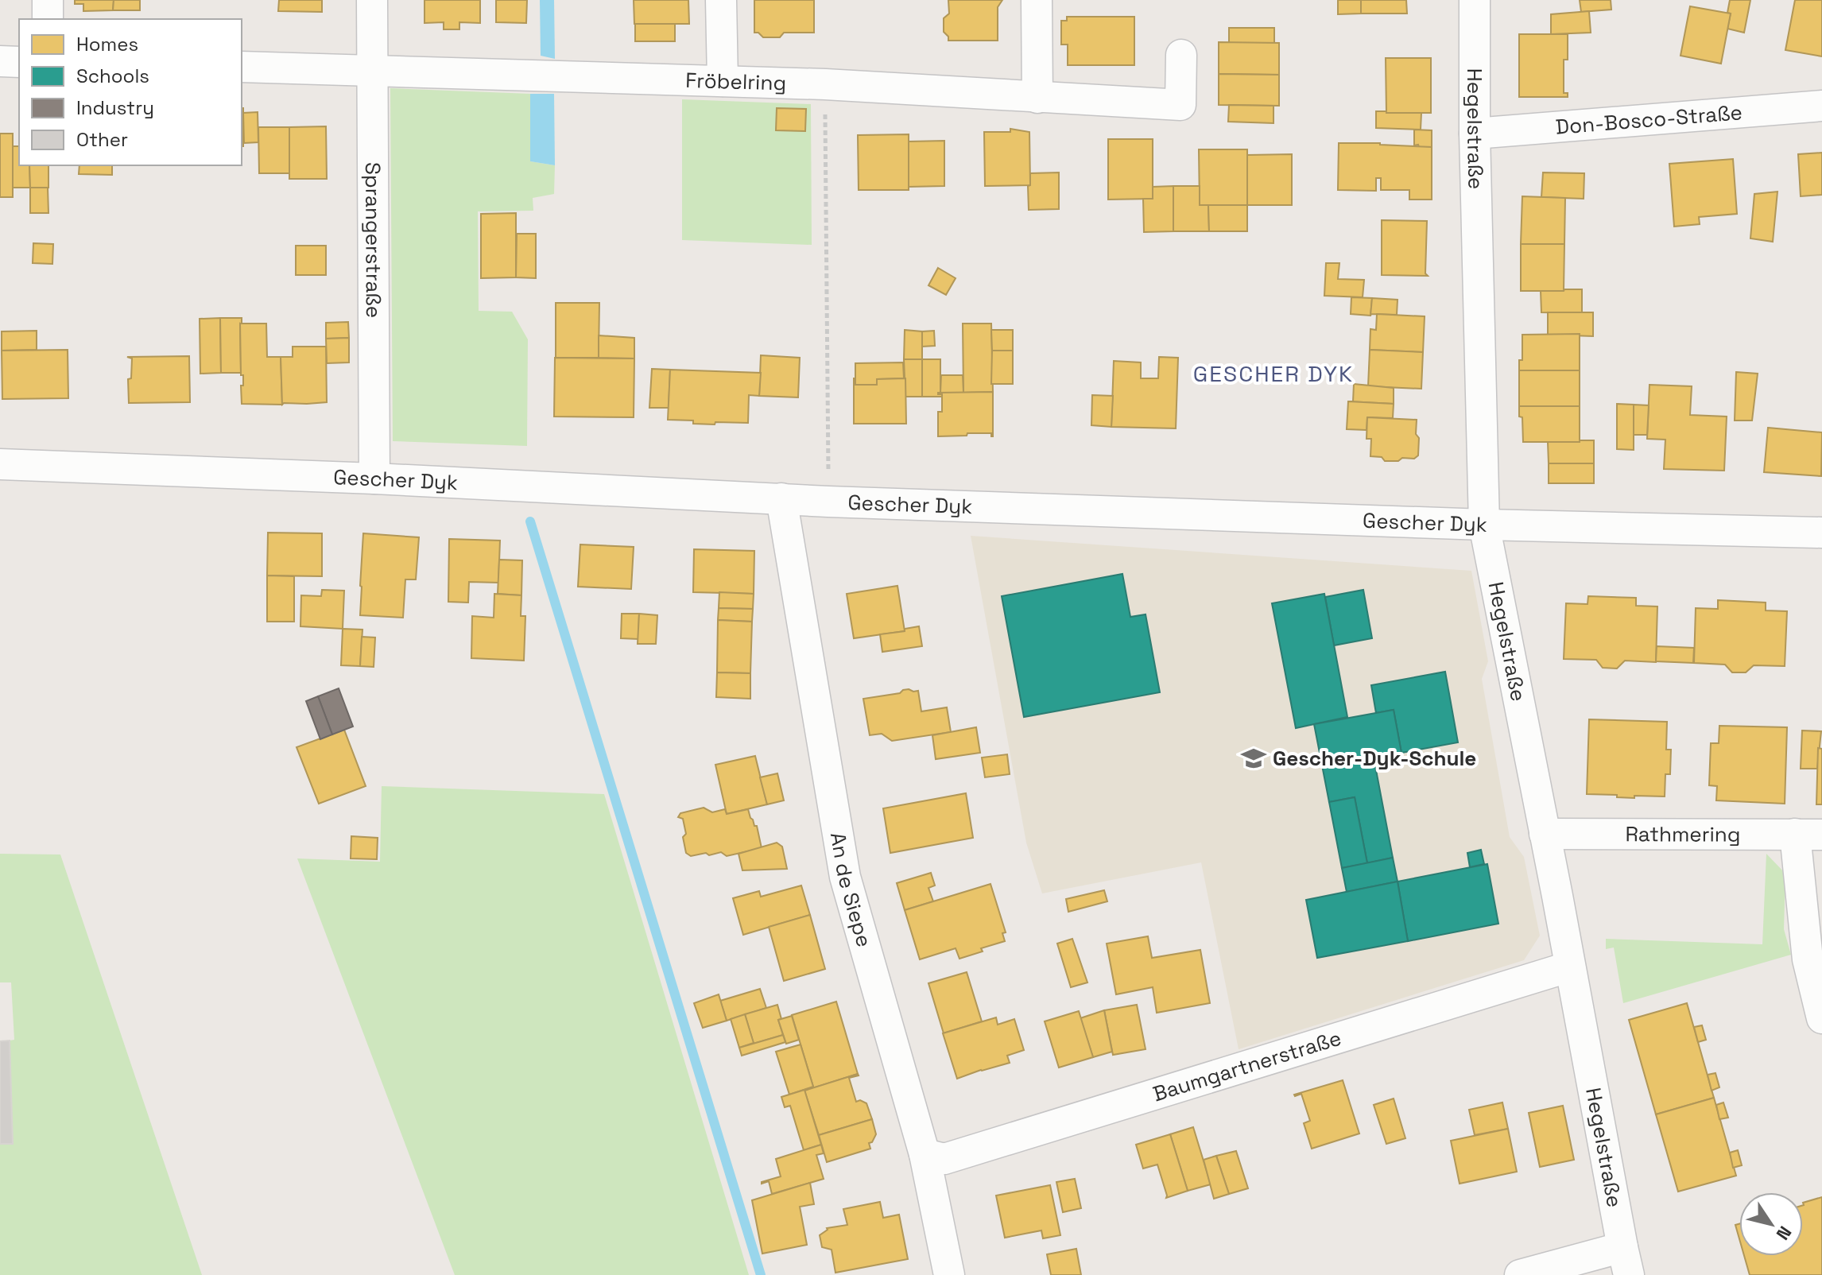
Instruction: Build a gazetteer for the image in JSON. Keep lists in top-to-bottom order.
{
  "streets": {
    "street": [
      "Fröbelring",
      "Don-Bosco-Straße",
      "Hegelstraße",
      "Sprangerstraße",
      "Gescher Dyk",
      "Rathmering",
      "An de Siepe",
      "Baumgartnerstraße"
    ]
  },
  "crossings": [
    ["Fröbelring", "Sprangerstraße"],
    ["Don-Bosco-Straße", "Hegelstraße"],
    ["Hegelstraße", "Gescher Dyk"],
    ["Hegelstraße", "Rathmering"],
    ["Hegelstraße", "Baumgartnerstraße"],
    ["Sprangerstraße", "Gescher Dyk"],
    ["Gescher Dyk", "An de Siepe"],
    ["An de Siepe", "Baumgartnerstraße"]
  ],
  "districts": ["GESCHER DYK"],
  "places": {
    "school or university": ["Gescher-Dyk-Schule"]
  },
  "legend": [
    "Homes",
    "Schools",
    "Industry",
    "Other"
  ],
  "north": "bottom right"
}
